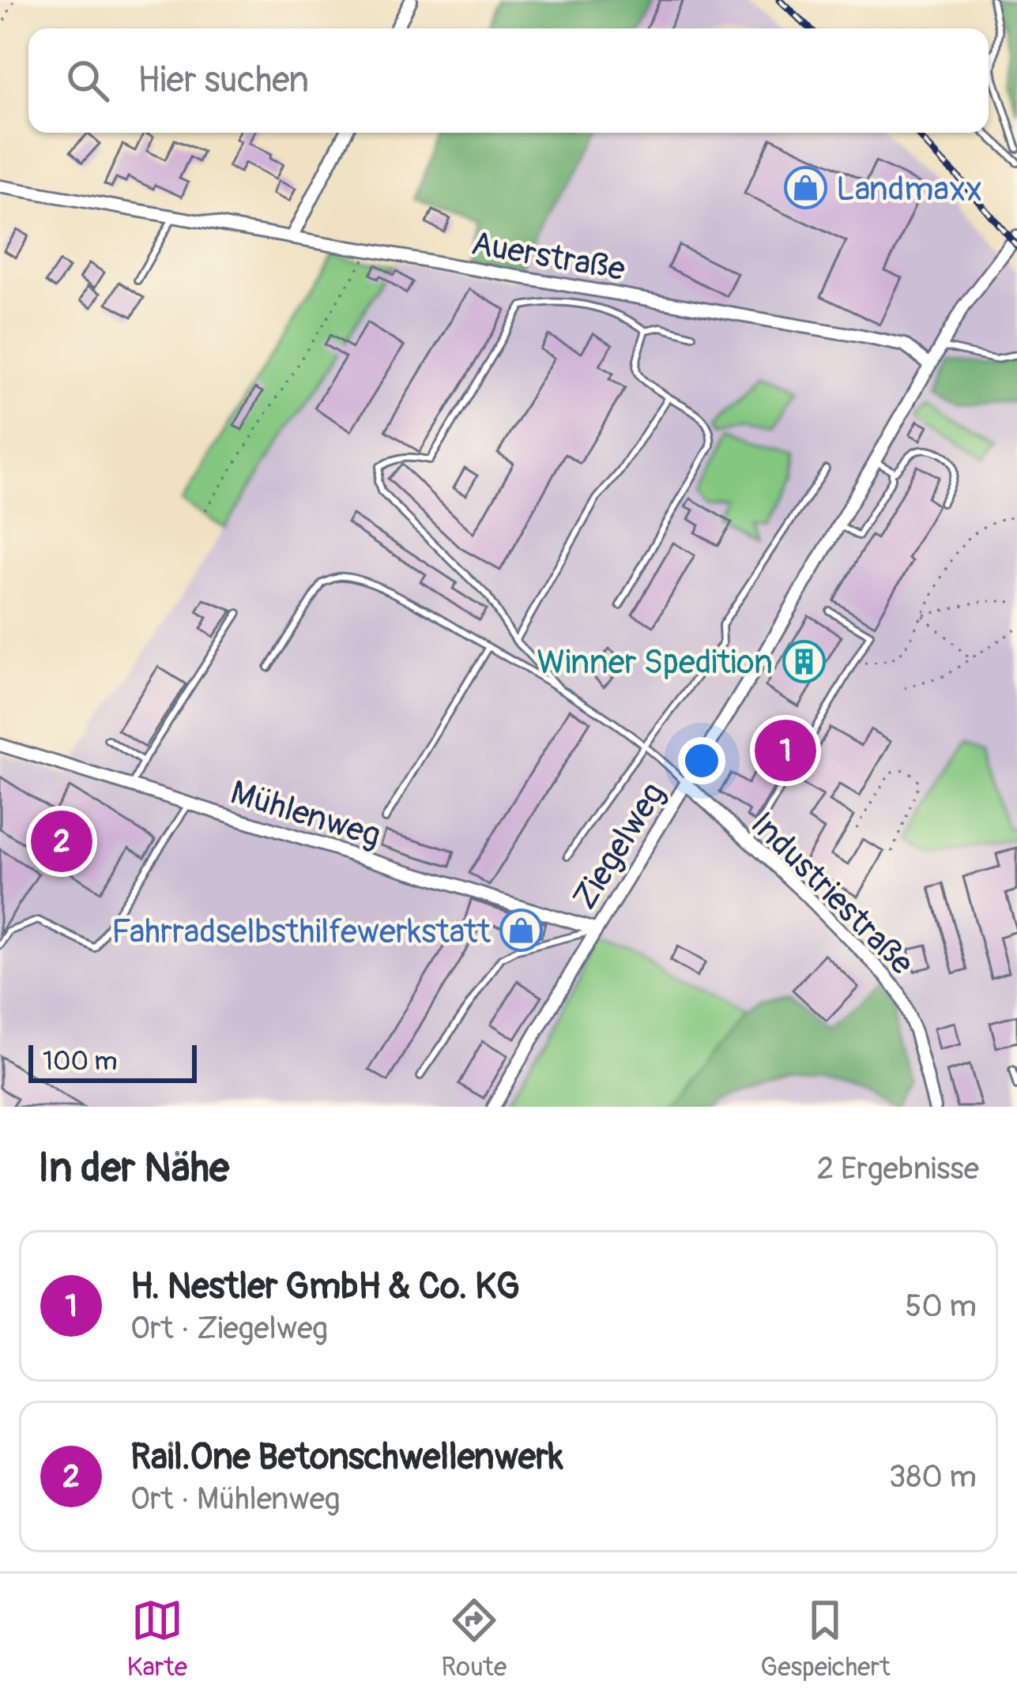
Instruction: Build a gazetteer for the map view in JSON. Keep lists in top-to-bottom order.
{
  "streets": {
    "street": [
      "Auerstraße",
      "Mühlenweg",
      "Ziegelweg",
      "Industriestraße"
    ]
  },
  "crossings": [
    ["Auerstraße", "Ziegelweg"],
    ["Mühlenweg", "Ziegelweg"],
    ["Ziegelweg", "Industriestraße"]
  ],
  "places": {
    "shop": ["Landmaxx", "Fahrradselbsthilfewerkstatt"],
    "building": ["Winner Spedition"]
  },
  "scale_bar": "100 m",
  "page": {
    "search": "Hier suchen",
    "pins": ["1", "2"],
    "scale": "100 m",
    "heading": ["In der Nähe", "2 Ergebnisse"],
    "list": [
      {
        "mark": "1",
        "name": "H. Nestler GmbH & Co. KG",
        "note": "Ort · Ziegelweg",
        "value": "50 m"
      },
      {
        "mark": "2",
        "name": "Rail.One Betonschwellenwerk",
        "note": "Ort · Mühlenweg",
        "value": "380 m"
      }
    ],
    "nav": ["Karte", "Route", "Gespeichert"]
  }
}
